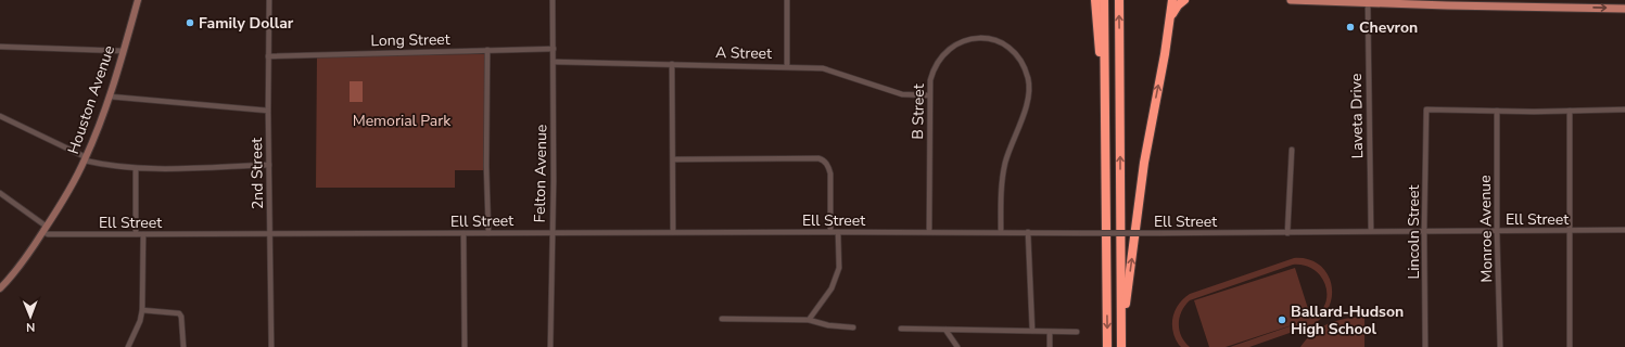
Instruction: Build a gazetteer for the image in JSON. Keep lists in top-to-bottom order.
{
  "streets": {
    "street": [
      "Long Street",
      "A Street",
      "Houston Avenue",
      "B Street",
      "Laveta Drive",
      "2nd Street",
      "Felton Avenue",
      "Ell Street",
      "Monroe Avenue",
      "Lincoln Street"
    ]
  },
  "crossings": [
    ["Long Street", "2nd Street"],
    ["Long Street", "Felton Avenue"],
    ["A Street", "B Street"],
    ["A Street", "Felton Avenue"],
    ["Houston Avenue", "Ell Street"],
    ["B Street", "Ell Street"],
    ["Laveta Drive", "Ell Street"],
    ["2nd Street", "Ell Street"],
    ["Felton Avenue", "Ell Street"],
    ["Ell Street", "Monroe Avenue"],
    ["Ell Street", "Lincoln Street"],
    ["Monroe Avenue", "Lincoln Street"]
  ],
  "parks": ["Memorial Park"],
  "places": ["Family Dollar", "Chevron", "Ballard-Hudson High School"],
  "north": "bottom"
}
